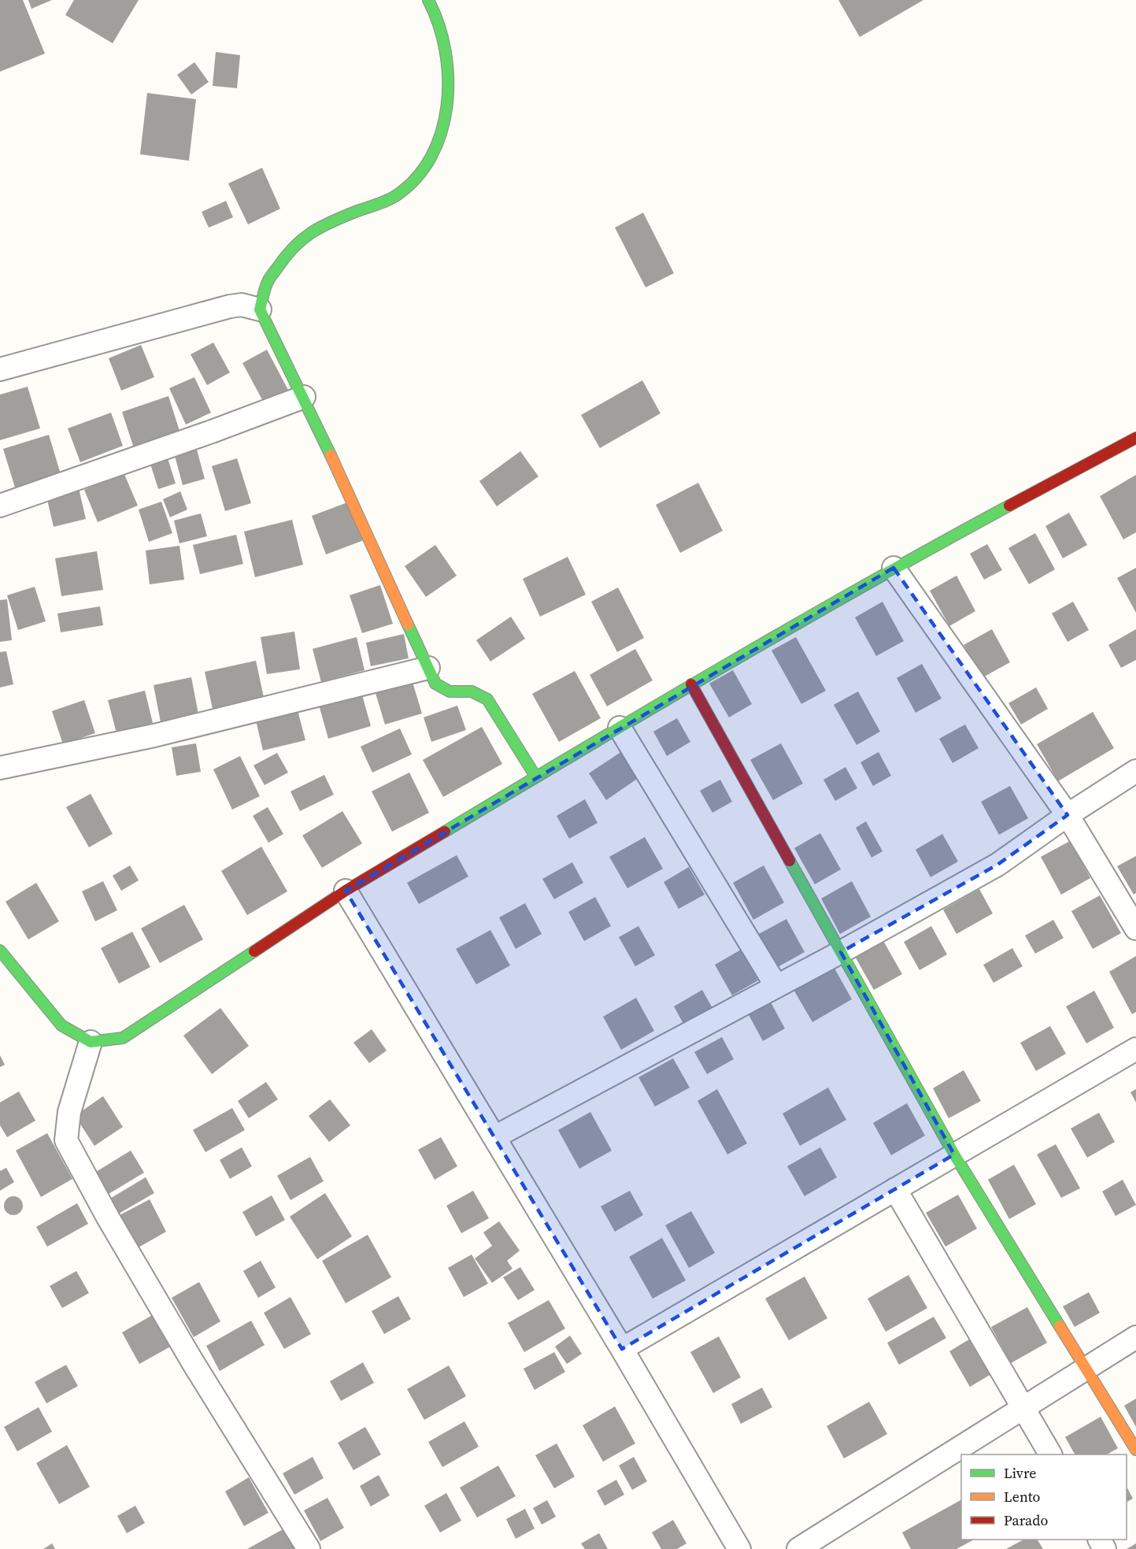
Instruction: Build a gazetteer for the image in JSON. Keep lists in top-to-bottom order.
{
  "legend": ["Livre", "Lento", "Parado"]
}
